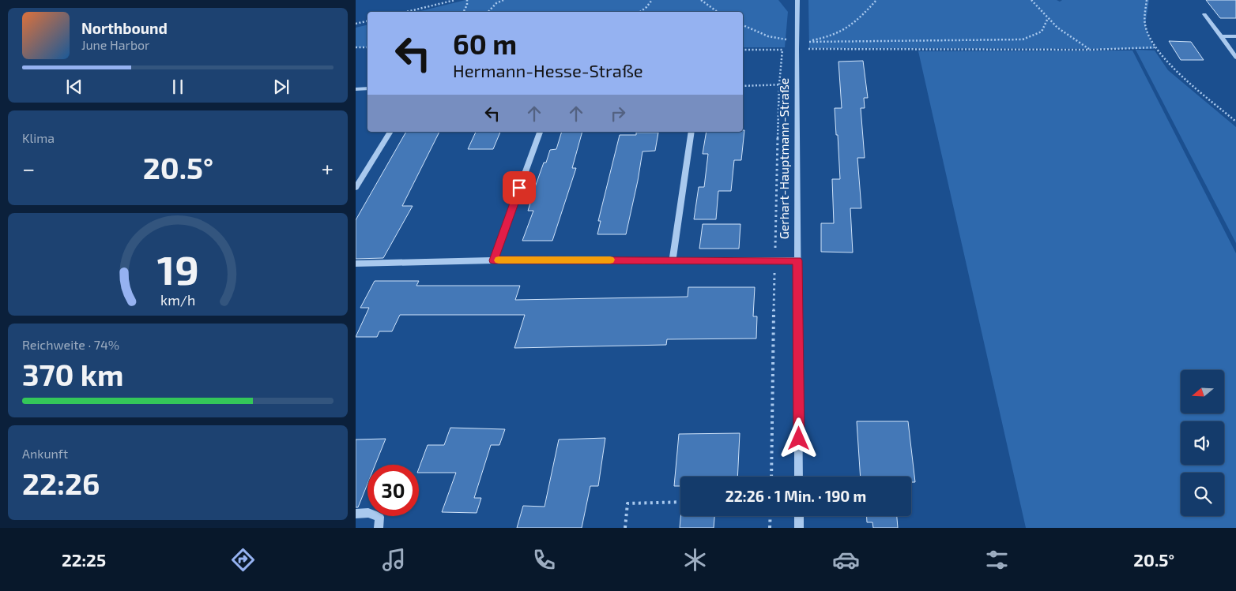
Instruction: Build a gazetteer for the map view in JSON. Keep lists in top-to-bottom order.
{
  "streets": {
    "street": ["Gerhart-Hauptmann-Straße"]
  },
  "north": "left",
  "page": {
    "song": ["Northbound", "June Harbor"],
    "turn": ["60 m", "Hermann-Hesse-Straße"],
    "tile": [
      "Klima",
      ["Reichweite · 74%", "370 km"],
      ["Ankunft", "22:26"]
    ],
    "heat": ["−", "20.5°", "+"],
    "limit": "30",
    "trip": "22:26 · 1 Min. · 190 m",
    "tabs": ["22:25", "20.5°"],
    "gauge": ["19", "km/h"]
  }
}
